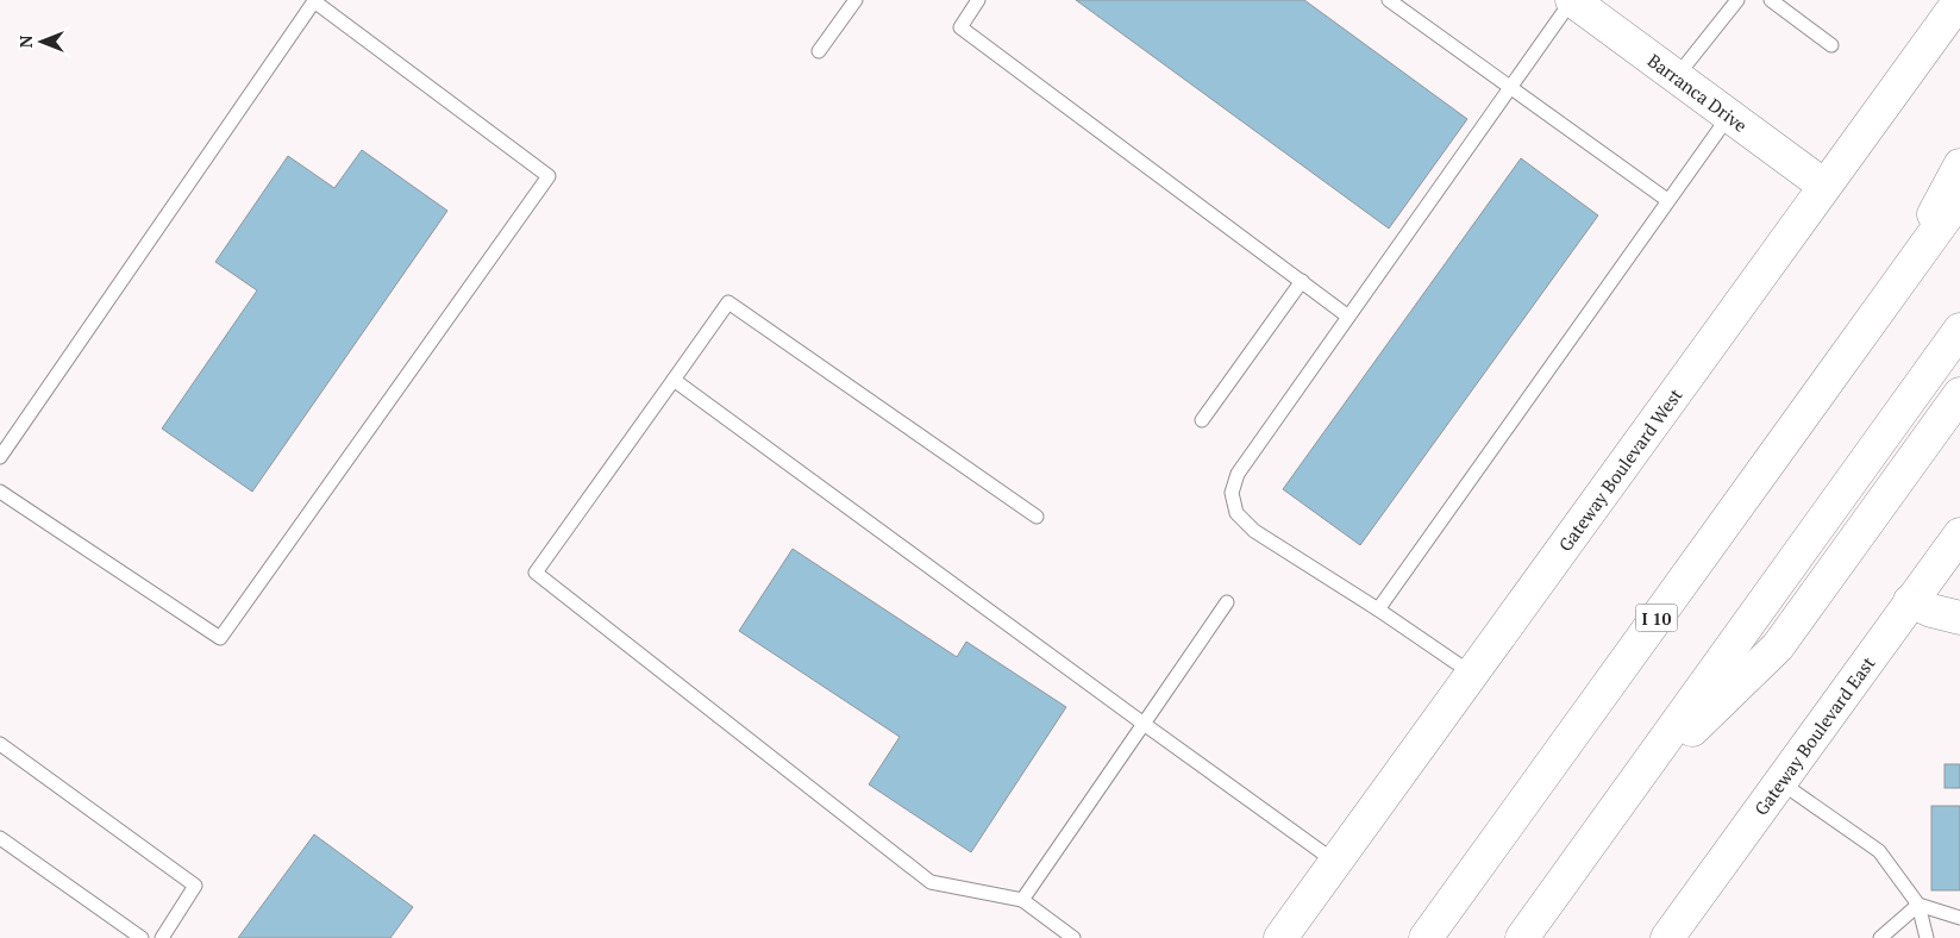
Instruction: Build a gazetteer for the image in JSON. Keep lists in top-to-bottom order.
{
  "streets": {
    "main road": [
      "Barranca Drive",
      "Gateway Boulevard West",
      "I 10",
      "Gateway Boulevard East"
    ]
  },
  "crossings": [
    ["Barranca Drive", "Gateway Boulevard West"]
  ],
  "north": "left"
}
